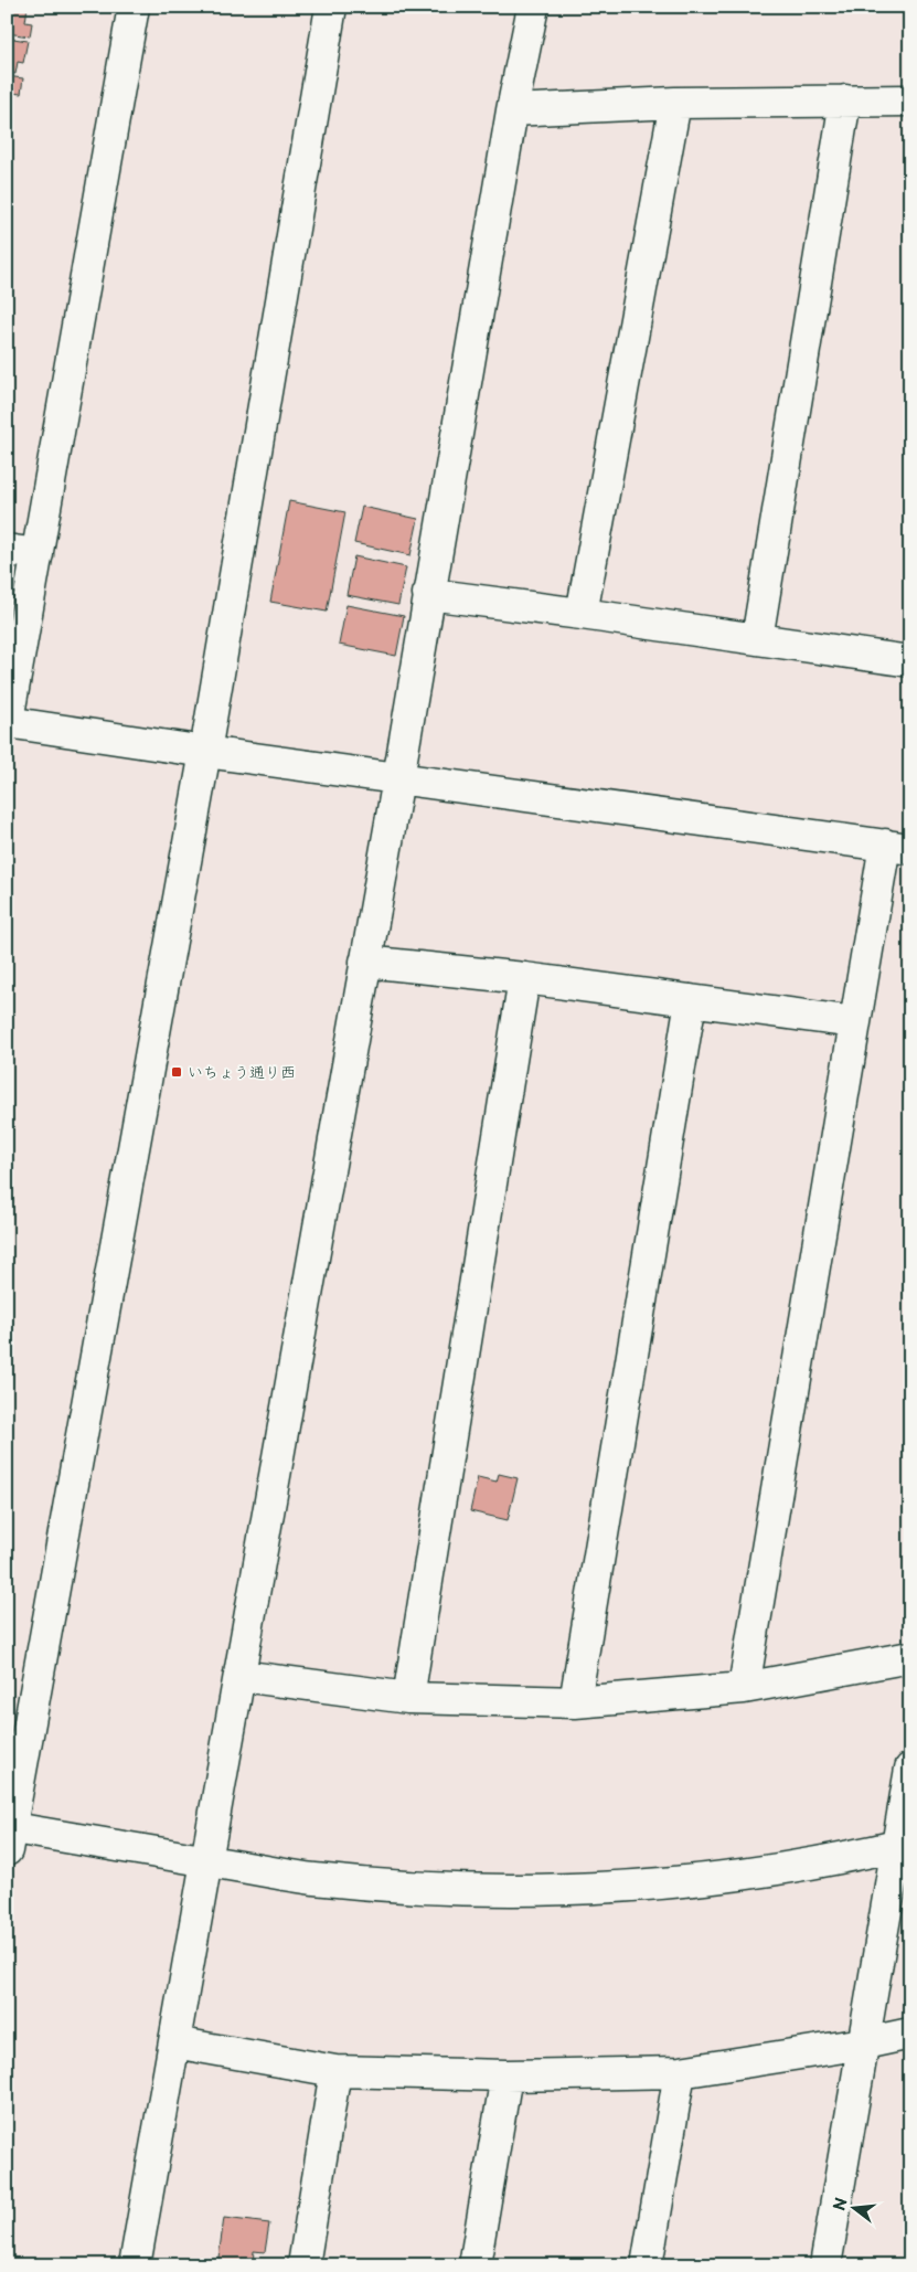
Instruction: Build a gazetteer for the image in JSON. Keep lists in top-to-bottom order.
{
  "places": {
    "transit": ["いちょう通り西"]
  },
  "north": "left"
}
